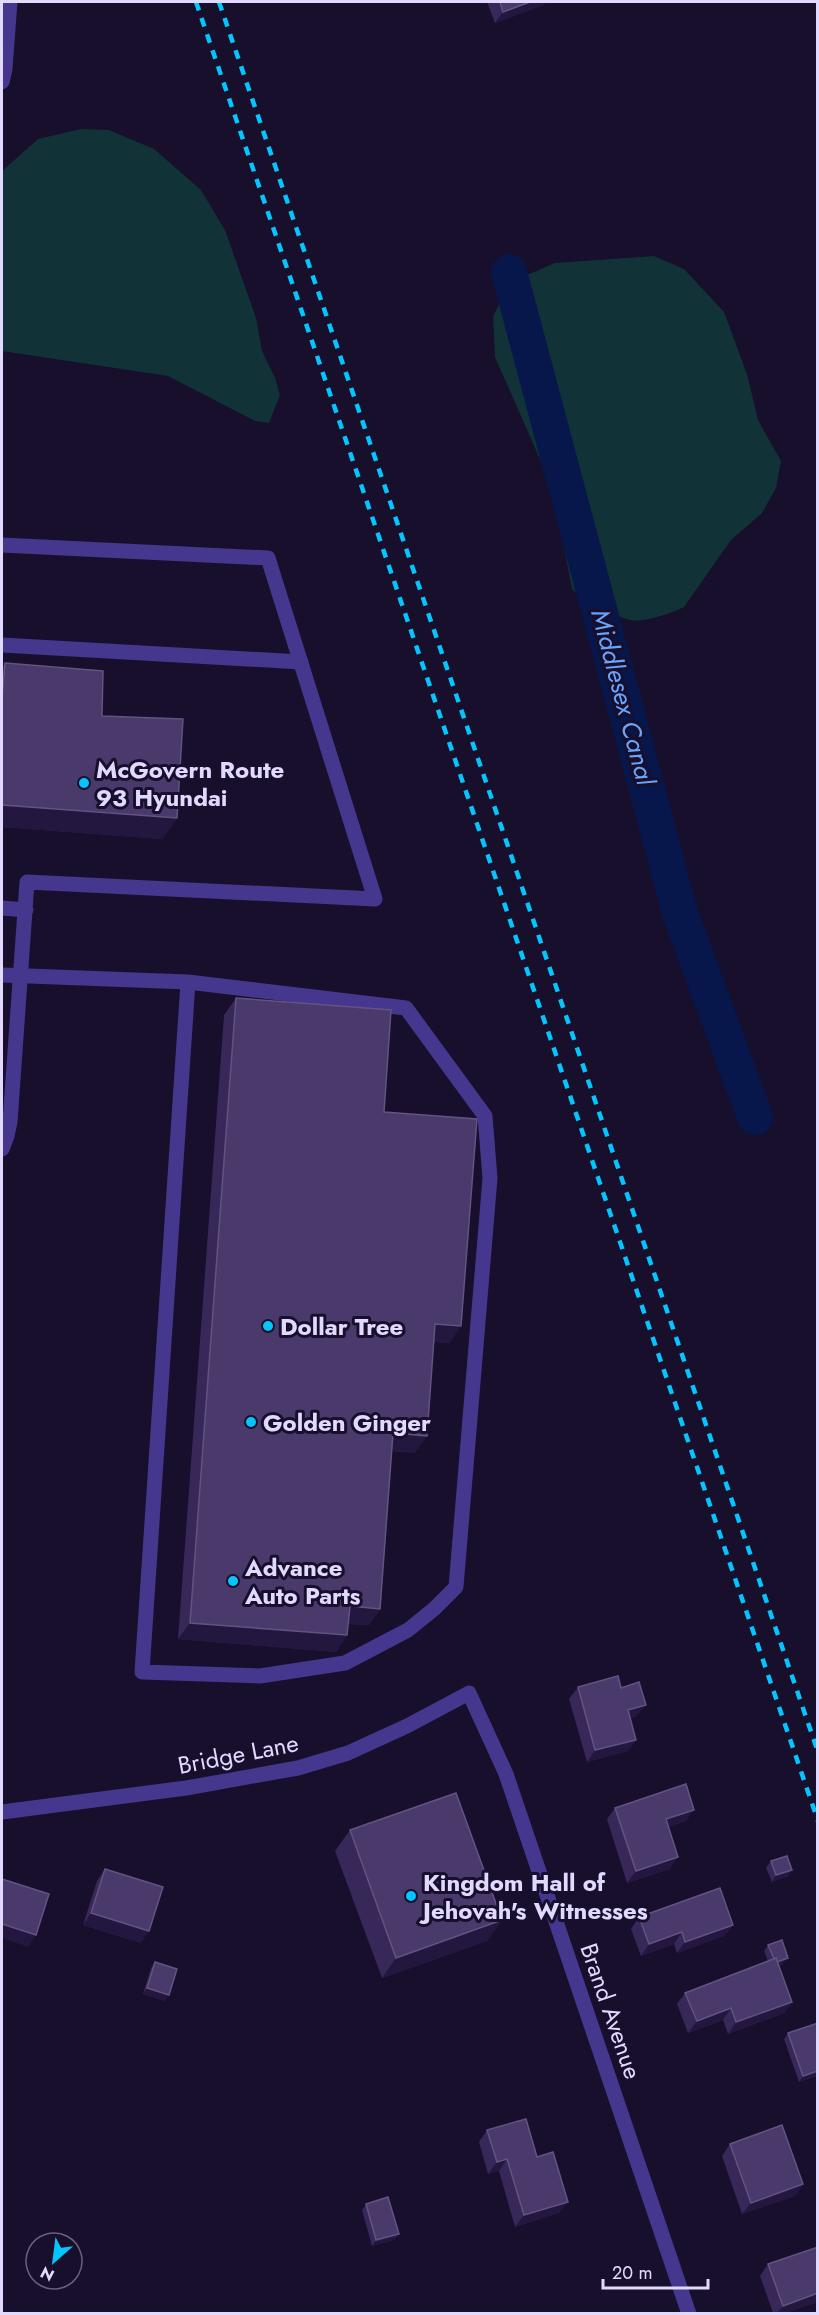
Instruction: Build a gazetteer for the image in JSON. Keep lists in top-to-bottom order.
{
  "streets": {
    "street": ["Bridge Lane", "Brand Avenue"]
  },
  "crossings": [
    ["Bridge Lane", "Brand Avenue"]
  ],
  "water": ["Middlesex Canal"],
  "places": [
    "McGovern Route 93 Hyundai",
    "Dollar Tree",
    "Golden Ginger",
    "Advance Auto Parts",
    "Kingdom Hall of Jehovah's Witnesses"
  ],
  "scale_bar": "20 m",
  "north": "bottom left"
}
